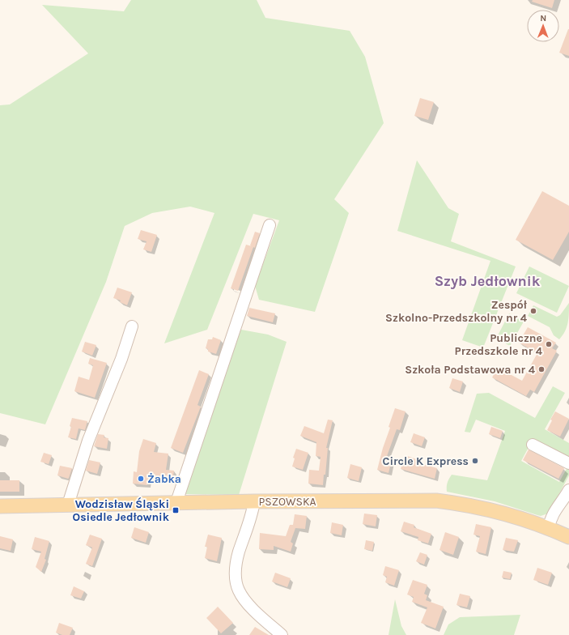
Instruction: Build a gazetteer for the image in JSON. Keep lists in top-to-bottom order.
{
  "streets": {
    "main road": ["PSZOWSKA"]
  },
  "districts": ["Szyb Jedłownik"],
  "places": {
    "other": [
      "Zespół Szkolno-Przedszkolny nr 4",
      "Publiczne Przedszkole nr 4",
      "Szkoła Podstawowa nr 4",
      "Circle K Express",
      "Żabka"
    ],
    "transit": ["Wodzisław Śląski Osiedle Jedłownik"]
  },
  "north": "top"
}
